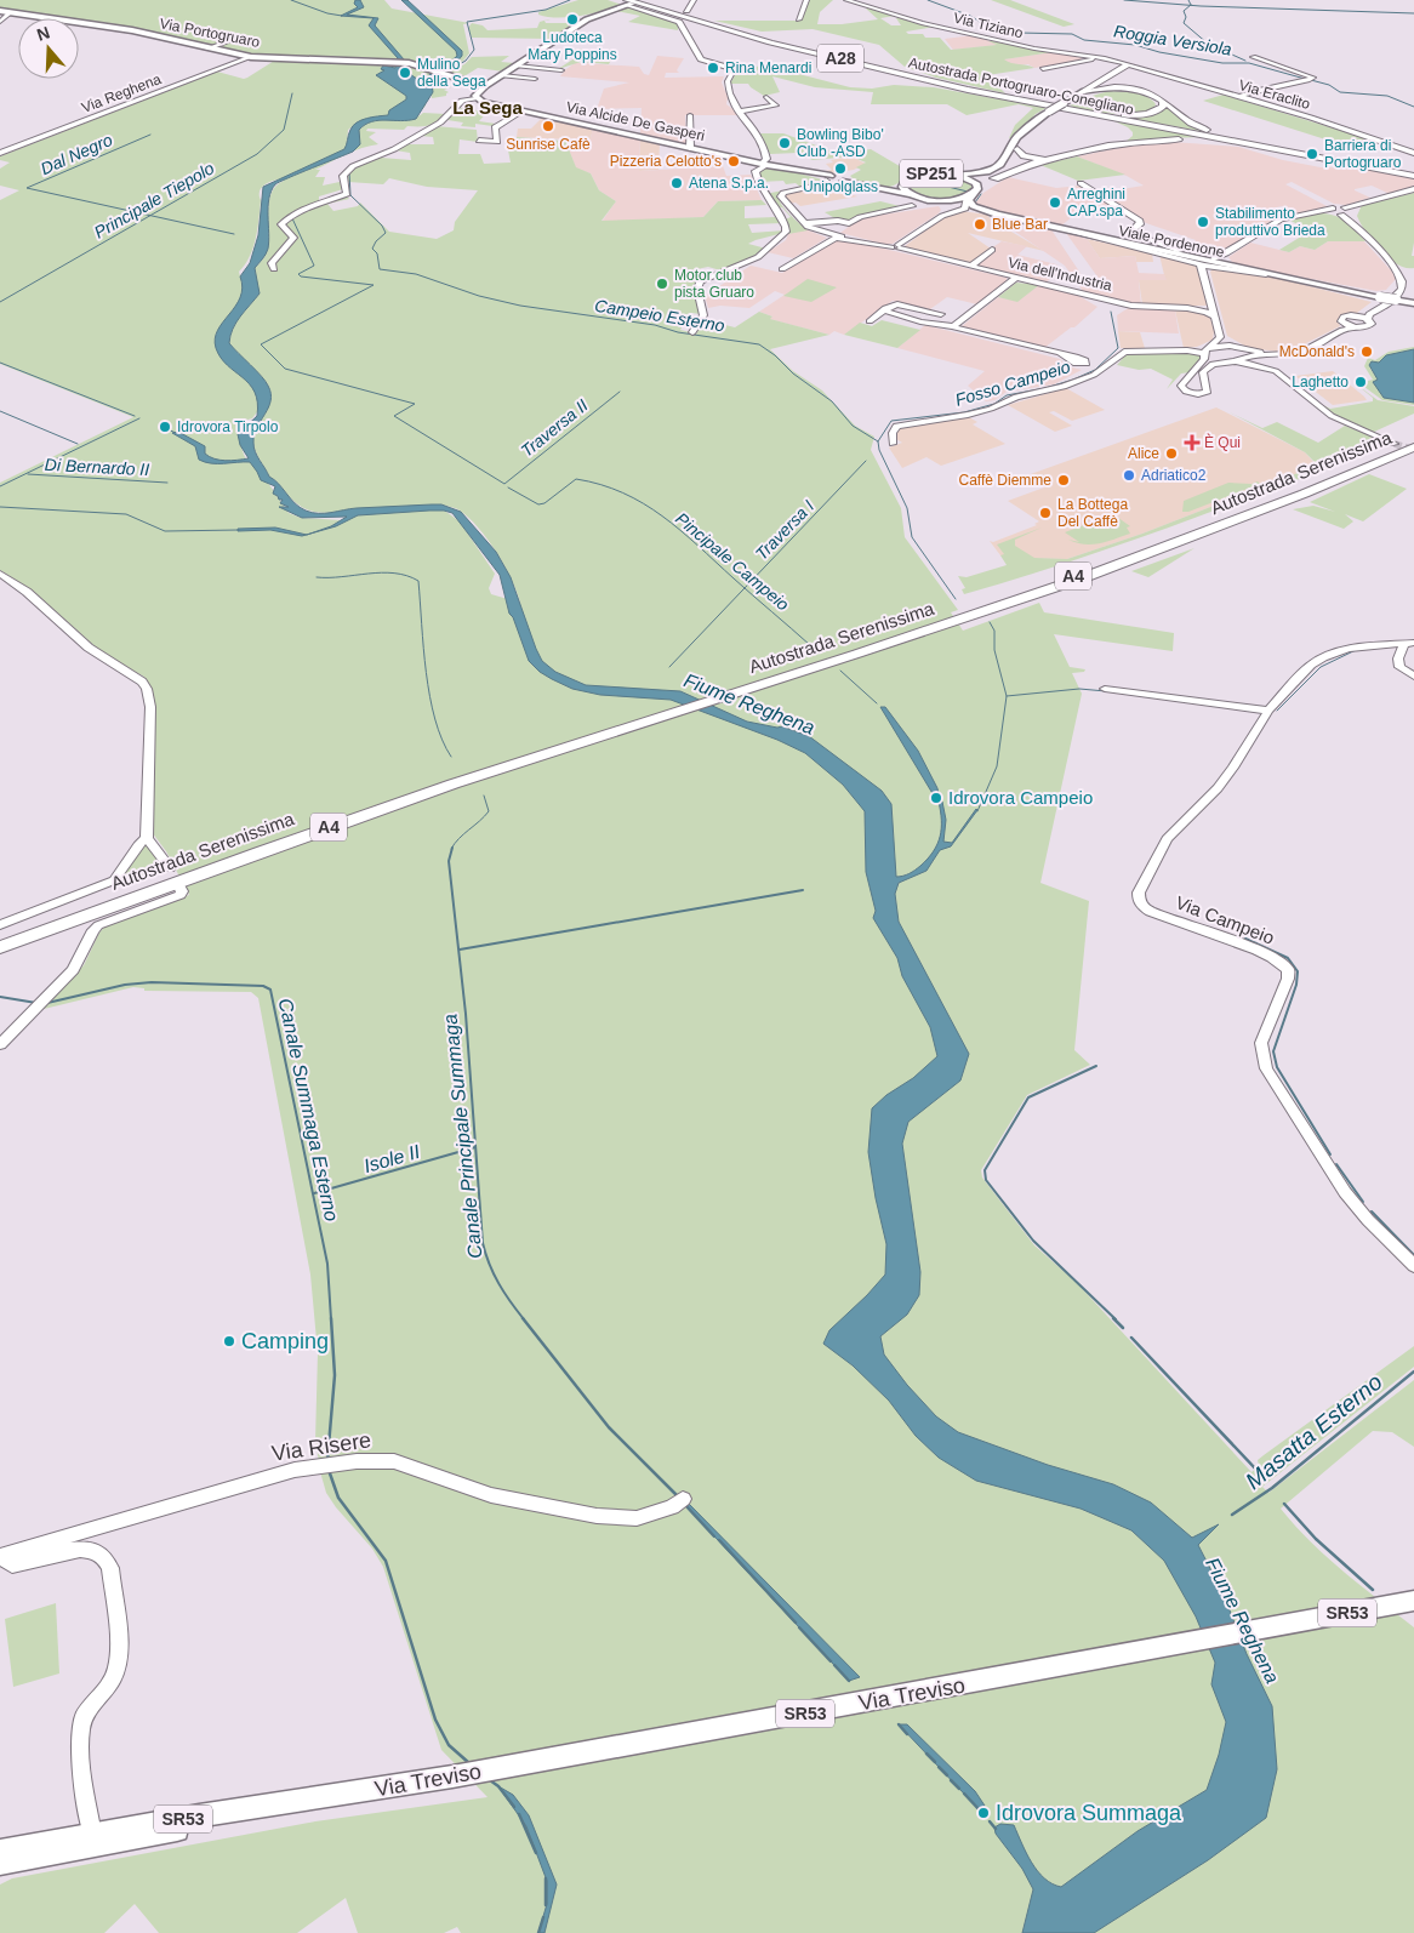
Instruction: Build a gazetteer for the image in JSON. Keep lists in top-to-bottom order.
{
  "streets": {
    "highway": [
      "A28",
      "Autostrada Portogruaro-Conegliano",
      "Autostrada Serenissima",
      "A4"
    ],
    "main road": [
      "Via Portogruaro",
      "Via Alcide De Gasperi",
      "SP251",
      "Viale Pordenone",
      "SR53",
      "Via Treviso"
    ],
    "street": [
      "Via Tiziano",
      "Via Reghena",
      "Via Eraclito",
      "Via dell'Industria",
      "Via Campeio",
      "Via Risere"
    ]
  },
  "crossings": [
    ["Via Tiziano", "Via Eraclito"],
    ["Via Portogruaro", "Via Reghena"],
    ["Via Alcide De Gasperi", "SP251"],
    ["SP251", "Viale Pordenone"],
    ["Via Risere", "Via Treviso"]
  ],
  "districts": ["La Sega"],
  "water": [
    "Roggia Versiola",
    "Dal Negro",
    "Principale Tiepolo",
    "Campeio Esterno",
    "Fosso Campeio",
    "Traversa II",
    "Di Bernardo II",
    "Traversa I",
    "Pincipale Campeio",
    "Fiume Reghena",
    "Canale Summaga Esterno",
    "Canale Principale Summaga",
    "Isole II",
    "Masatta Esterno"
  ],
  "places": {
    "other": [
      "Ludoteca Mary Poppins",
      "Rina Menardi",
      "Mulino della Sega",
      "Sunrise Cafè",
      "Bowling Bibo' Club -ASD",
      "Barriera di Portogruaro",
      "Pizzeria Celotto's",
      "Unipolglass",
      "Atena S.p.a.",
      "Arreghini CAP.spa",
      "Stabilimento produttivo Brieda",
      "Blue Bar",
      "Motor club pista Gruaro",
      "McDonald's",
      "Laghetto",
      "Idrovora Tirpolo",
      "Alice",
      "Adriatico2",
      "Caffè Diemme",
      "La Bottega Del Caffè",
      "Idrovora Campeio",
      "Camping",
      "Idrovora Summaga"
    ],
    "health": ["È Qui"]
  },
  "north": "top"
}
